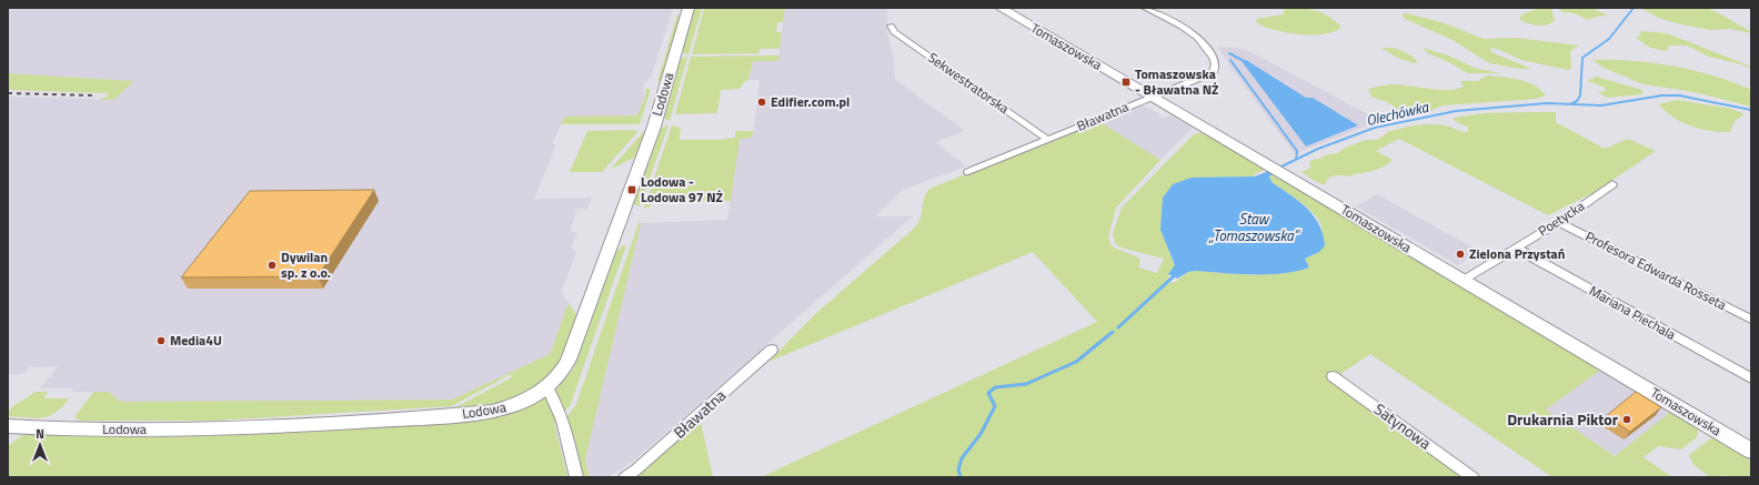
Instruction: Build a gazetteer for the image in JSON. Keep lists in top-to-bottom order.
{
  "streets": {
    "street": [
      "Tomaszowska",
      "Sekwestratorska",
      "Lodowa",
      "Bławatna",
      "Poetycka",
      "Profesora Edwarda Rosseta",
      "Mariana Piechala",
      "Satynowa"
    ]
  },
  "crossings": [
    ["Tomaszowska", "Bławatna"],
    ["Tomaszowska", "Poetycka"],
    ["Sekwestratorska", "Bławatna"],
    ["Poetycka", "Profesora Edwarda Rosseta"],
    ["Poetycka", "Mariana Piechala"]
  ],
  "water": ["Olechówka", "Staw „Tomaszowska”"],
  "places": {
    "transit": ["Tomaszowska - Bławatna NŻ", "Lodowa - Lodowa 97 NŻ"],
    "other": [
      "Edifier.com.pl",
      "Zielona Przystań",
      "Dywilan sp. z o.o.",
      "Media4U",
      "Drukarnia Piktor"
    ]
  },
  "north": "top"
}
